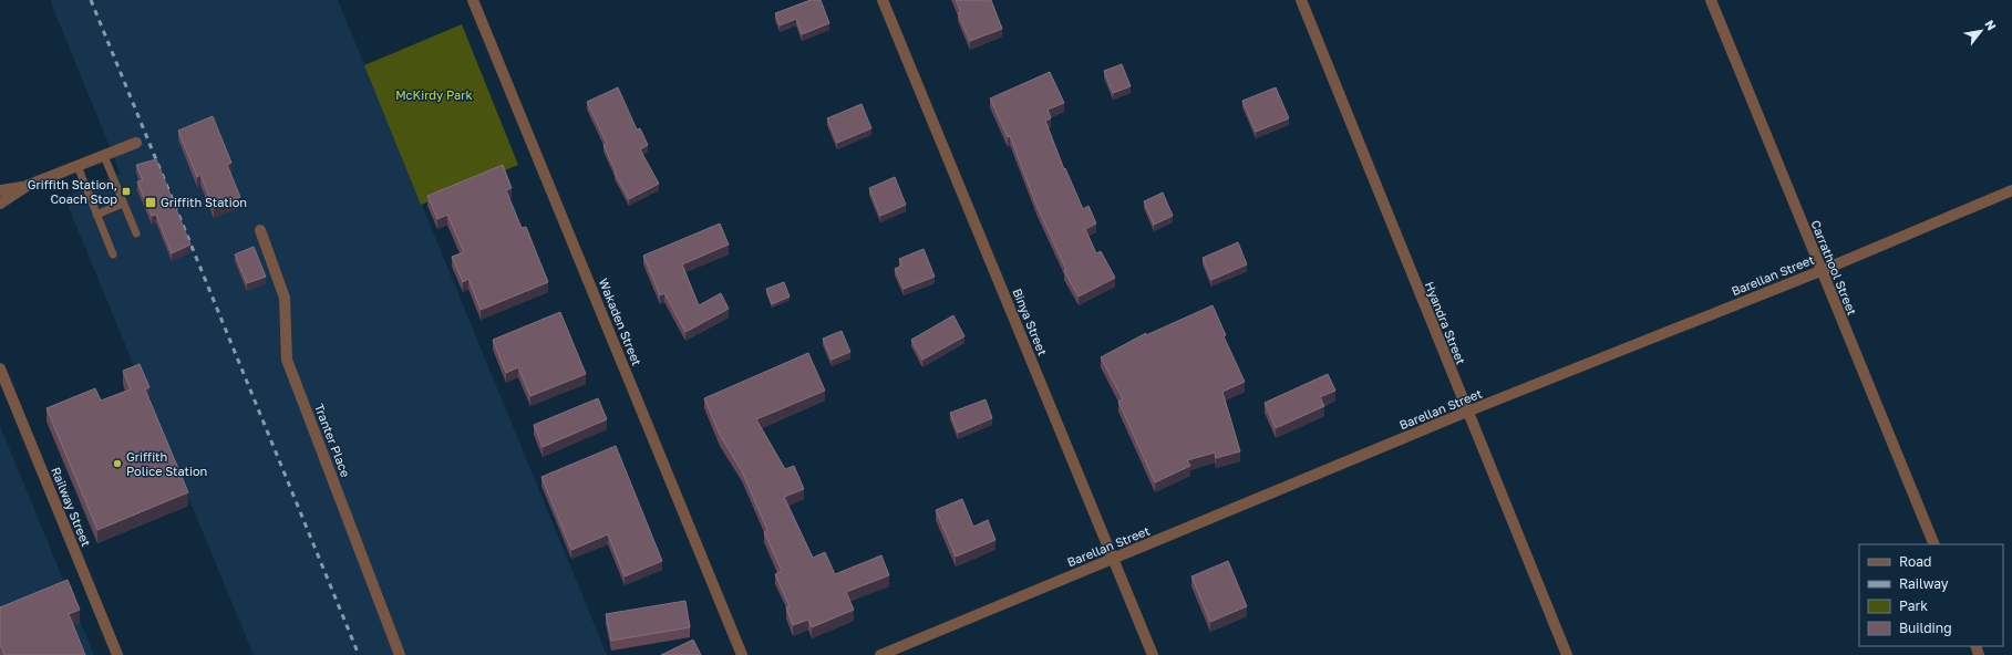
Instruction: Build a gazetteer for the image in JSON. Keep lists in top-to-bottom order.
{
  "streets": {
    "street": [
      "Carrathool Street",
      "Barellan Street",
      "Wakaden Street",
      "Binya Street",
      "Hyandra Street",
      "Tranter Place",
      "Railway Street"
    ]
  },
  "crossings": [
    ["Carrathool Street", "Barellan Street"],
    ["Barellan Street", "Binya Street"],
    ["Barellan Street", "Hyandra Street"]
  ],
  "parks": ["McKirdy Park"],
  "places": {
    "transit": ["Griffith Station, Coach Stop", "Griffith Station"],
    "other": ["Griffith Police Station"]
  },
  "legend": [
    "Road",
    "Railway",
    "Park",
    "Building"
  ],
  "north": "top right"
}
